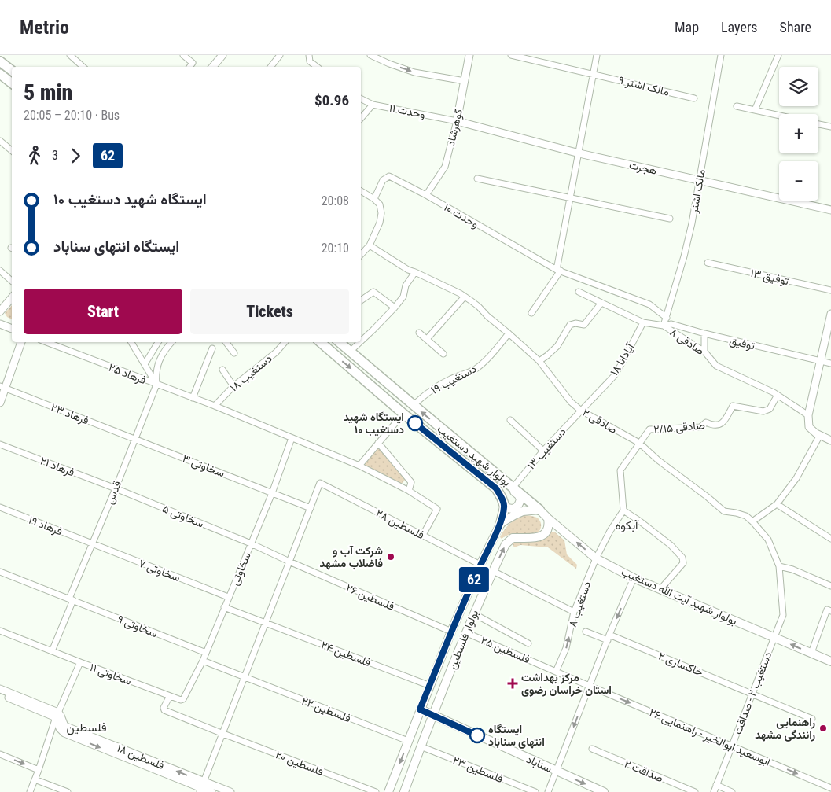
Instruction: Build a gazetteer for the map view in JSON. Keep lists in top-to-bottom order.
{
  "streets": {
    "main road": [
      "بولوار شهید دستغیب",
      "بولوار شهید آیت الله دستغیب",
      "بولوار فلسطین",
      "سناباد"
    ],
    "street": [
      "مالک اشتر ۹",
      "وحدت ۱۱",
      "گوهرشاد",
      "هجرت",
      "مالک اشتر",
      "وحدت ۱۰",
      "توفیق ۱۳",
      "صادقی ۸",
      "توفیق",
      "آپادانا ۱۸",
      "دستغیب ۱۸",
      "فرهاد ۲۵",
      "دستغیب ۱۹",
      "فرهاد ۲۳",
      "صادقی ۲",
      "صادقی ۲/۱۵",
      "دستغیب ۱۳",
      "سخاوتی ۳",
      "فرهاد ۲۱",
      "قدس",
      "سخاوتی ۵",
      "فلسطین ۲۸",
      "فرهاد ۱۹",
      "سخاوتی",
      "سخاوتی ۷",
      "فلسطین ۲۶",
      "دستغیب ۸",
      "سخاوتی ۹",
      "فلسطین ۲۵",
      "فلسطین ۲۴",
      "خاکساری ۲",
      "سخاوتی ۱۱",
      "دستغیب ۲ - صداقت",
      "فلسطین ۲۲",
      "ابوسعید ابوالخیر - راهنمایی ۲۶",
      "فلسطین ۱۸",
      "فلسطین ۲۰",
      "فلسطین ۲۳",
      "صداقت ۲"
    ]
  },
  "crossings": [
    ["وحدت ۱۱", "گوهرشاد"],
    ["وحدت ۱۱", "هجرت"],
    ["گوهرشاد", "هجرت"],
    ["گوهرشاد", "وحدت ۱۰"],
    ["هجرت", "مالک اشتر"],
    ["مالک اشتر", "وحدت ۱۰"],
    ["مالک اشتر", "صادقی ۸"],
    ["مالک اشتر", "توفیق"],
    ["صادقی ۸", "توفیق"],
    ["صادقی ۸", "آپادانا ۱۸"],
    ["صادقی ۸", "صادقی ۲/۱۵"],
    ["آپادانا ۱۸", "صادقی ۲"],
    ["آپادانا ۱۸", "دستغیب ۱۳"],
    ["دستغیب ۱۸", "فرهاد ۲۵"],
    ["فرهاد ۲۵", "قدس"],
    ["فرهاد ۲۵", "سخاوتی"],
    ["دستغیب ۱۹", "صادقی ۲"],
    ["دستغیب ۱۹", "بولوار شهید دستغیب"],
    ["فرهاد ۲۳", "سخاوتی ۳"],
    ["فرهاد ۲۳", "قدس"],
    ["صادقی ۲", "صادقی ۲/۱۵"],
    ["صادقی ۲", "دستغیب ۱۳"],
    ["صادقی ۲", "دستغیب ۲ - صداقت"],
    ["دستغیب ۱۳", "بولوار شهید دستغیب"],
    ["بولوار شهید دستغیب", "بولوار شهید آیت الله دستغیب"],
    ["سخاوتی ۳", "قدس"],
    ["سخاوتی ۳", "فلسطین ۲۸"],
    ["سخاوتی ۳", "سخاوتی"],
    ["فرهاد ۲۱", "قدس"],
    ["فرهاد ۲۱", "سخاوتی ۵"],
    ["قدس", "سخاوتی ۵"],
    ["قدس", "فرهاد ۱۹"],
    ["قدس", "سخاوتی ۷"],
    ["قدس", "سخاوتی ۹"],
    ["قدس", "سخاوتی ۱۱"],
    ["سخاوتی ۵", "سخاوتی"],
    ["سخاوتی ۵", "فلسطین ۲۶"],
    ["فلسطین ۲۸", "بولوار فلسطین"],
    ["فرهاد ۱۹", "سخاوتی ۷"],
    ["سخاوتی", "سخاوتی ۷"],
    ["سخاوتی", "سخاوتی ۹"],
    ["سخاوتی", "فلسطین ۲۴"],
    ["سخاوتی", "سخاوتی ۱۱"],
    ["سخاوتی", "فلسطین ۲۲"],
    ["بولوار شهید آیت الله دستغیب", "دستغیب ۸"],
    ["بولوار شهید آیت الله دستغیب", "بولوار فلسطین"],
    ["بولوار شهید آیت الله دستغیب", "دستغیب ۲ - صداقت"],
    ["فلسطین ۲۶", "بولوار فلسطین"],
    ["دستغیب ۸", "فلسطین ۲۵"],
    ["بولوار فلسطین", "فلسطین ۲۵"],
    ["بولوار فلسطین", "فلسطین ۲۲"],
    ["بولوار فلسطین", "سناباد"],
    ["بولوار فلسطین", "فلسطین ۲۳"],
    ["فلسطین ۲۵", "ابوسعید ابوالخیر - راهنمایی ۲۶"],
    ["خاکساری ۲", "دستغیب ۲ - صداقت"],
    ["سخاوتی ۱۱", "فلسطین ۲۰"],
    ["دستغیب ۲ - صداقت", "ابوسعید ابوالخیر - راهنمایی ۲۶"]
  ],
  "one_way": ["ابوسعید ابوالخیر - راهنمایی ۲۶"],
  "districts": ["آبکوه", "فلسطین"],
  "places": {
    "other": [
      "ایستگاه شهید دستغیب ۱۰",
      "شرکت آب و فاضلاب مشهد",
      "راهنمایی رانندگی مشهد",
      "ايستگاه انتهای سناباد"
    ],
    "health": ["مرکز بهداشت استان خراسان رضوی"]
  },
  "lines": ["bus line 62"],
  "page": {
    "header": "Metrio",
    "nav": ["Map", "Layers", "Share"],
    "on_map": "62",
    "map_buttons": ["+", "−"],
    "heading": ["5 min", "20:05 – 20:10 · Bus", "$0.96"],
    "legs": ["3", "62"],
    "list": [
      {
        "name": "ایستگاه شهید دستغیب ۱۰",
        "value": "20:08"
      },
      {
        "name": "ايستگاه انتهای سناباد",
        "value": "20:10"
      }
    ],
    "buttons": ["Start", "Tickets"]
  }
}
